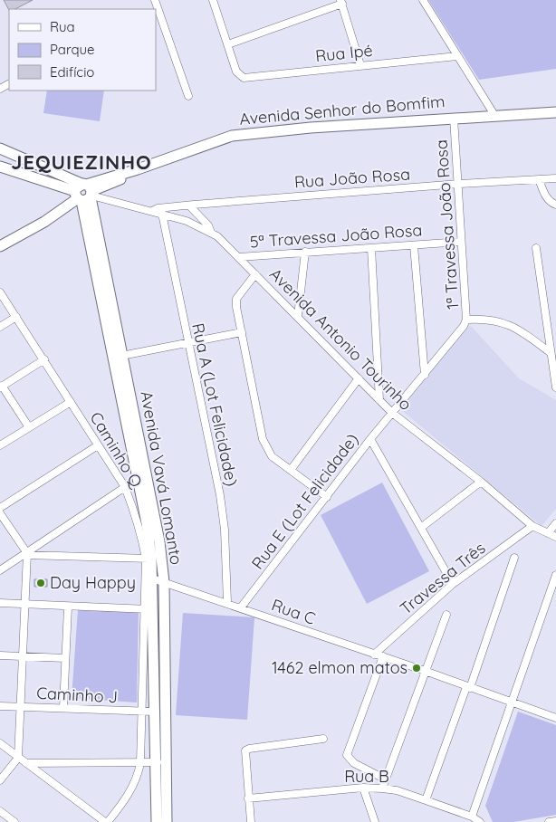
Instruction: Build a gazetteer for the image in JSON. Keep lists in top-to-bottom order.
{
  "streets": {
    "street": [
      "Rua Ipé",
      "Avenida Senhor do Bomfim",
      "Rua João Rosa",
      "1ª Travessa João Rosa",
      "5ª Travessa João Rosa",
      "Avenida Antonio Tourinho",
      "Rua A (Lot Felicidade)",
      "Caminho Q",
      "Avenida Vavá Lomanto",
      "Rua E (Lot Felicidade)",
      "Travessa Três",
      "Rua C",
      "Caminho J",
      "Rua B"
    ]
  },
  "crossings": [
    ["Avenida Senhor do Bomfim", "1ª Travessa João Rosa"],
    ["Avenida Senhor do Bomfim", "Avenida Antonio Tourinho"],
    ["Avenida Senhor do Bomfim", "Avenida Vavá Lomanto"],
    ["Rua João Rosa", "1ª Travessa João Rosa"],
    ["Rua João Rosa", "Avenida Antonio Tourinho"],
    ["1ª Travessa João Rosa", "5ª Travessa João Rosa"],
    ["1ª Travessa João Rosa", "Avenida Antonio Tourinho"],
    ["1ª Travessa João Rosa", "Rua E (Lot Felicidade)"],
    ["5ª Travessa João Rosa", "Avenida Antonio Tourinho"],
    ["Avenida Antonio Tourinho", "Rua A (Lot Felicidade)"],
    ["Avenida Antonio Tourinho", "Avenida Vavá Lomanto"],
    ["Avenida Antonio Tourinho", "Rua E (Lot Felicidade)"],
    ["Avenida Antonio Tourinho", "Travessa Três"],
    ["Rua A (Lot Felicidade)", "Rua C"],
    ["Caminho Q", "Avenida Vavá Lomanto"],
    ["Caminho Q", "Caminho J"],
    ["Avenida Vavá Lomanto", "Rua C"],
    ["Avenida Vavá Lomanto", "Caminho J"],
    ["Rua E (Lot Felicidade)", "Rua C"],
    ["Travessa Três", "Rua C"]
  ],
  "districts": ["JEQUIEZINHO"],
  "places": ["Day Happy", "1462 elmon matos"],
  "legend": ["Rua", "Parque", "Edifício"]
}
